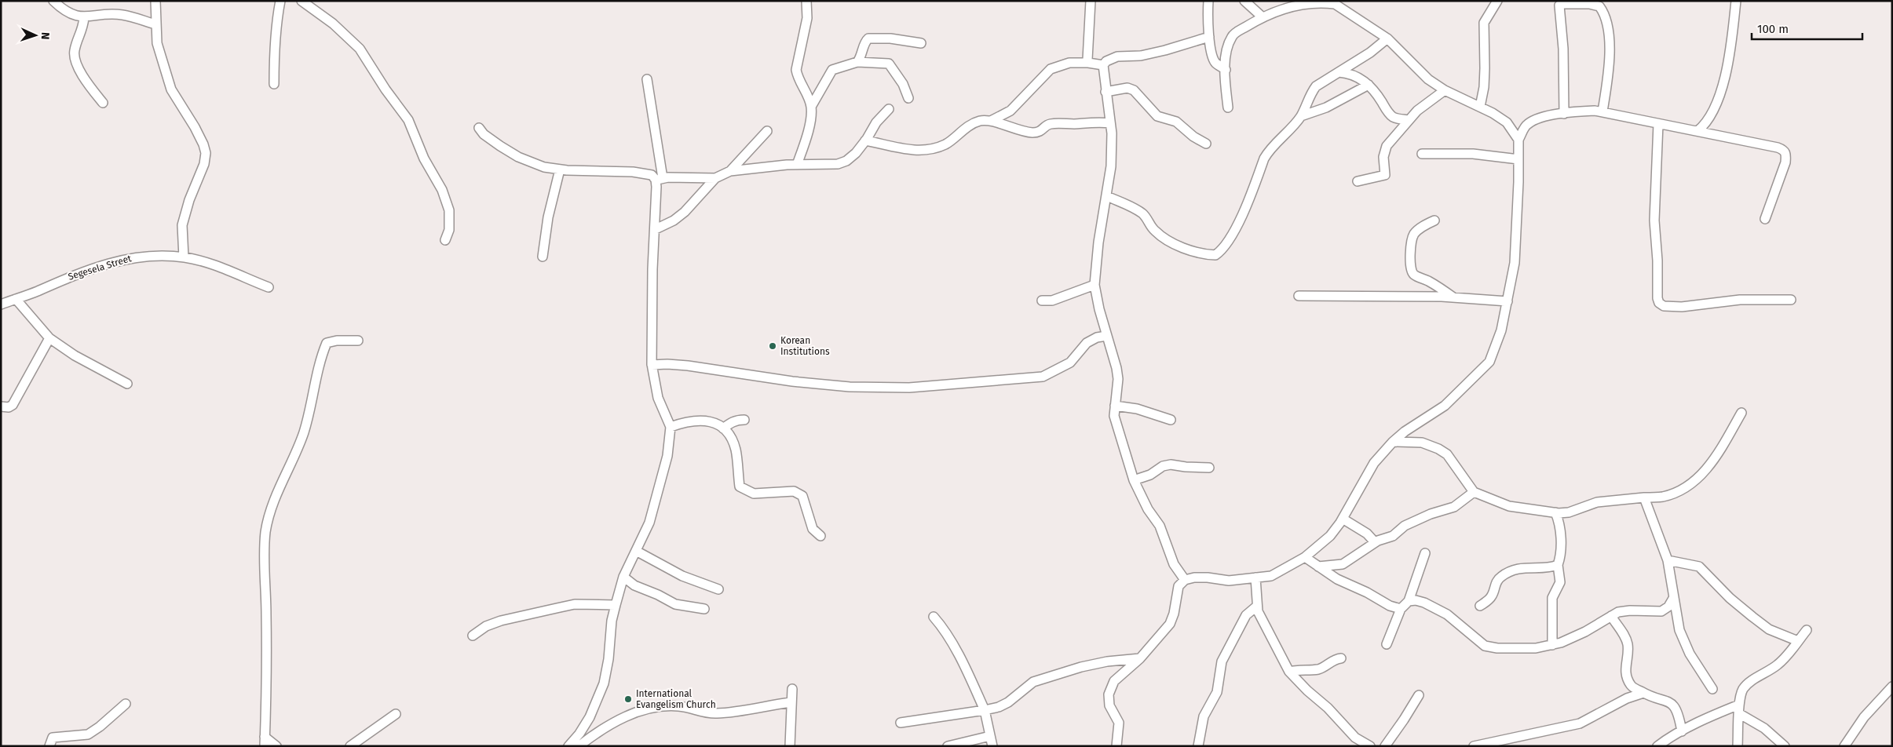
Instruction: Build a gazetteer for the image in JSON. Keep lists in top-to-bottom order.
{
  "streets": {
    "street": ["Segesela Street"]
  },
  "places": ["Korean Institutions", "International Evangelism Church"],
  "scale_bar": "100 m",
  "north": "right"
}
